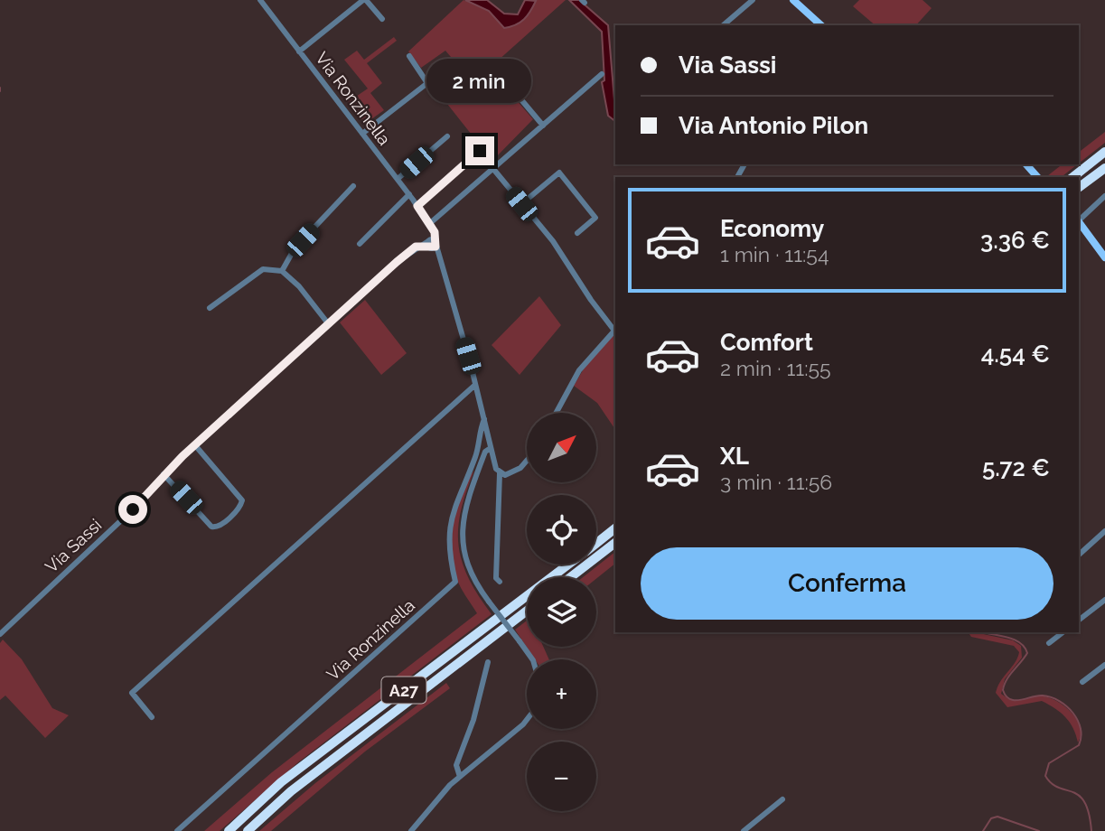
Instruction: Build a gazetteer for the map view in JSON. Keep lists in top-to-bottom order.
{
  "streets": {
    "highway": ["A27"],
    "street": ["Via Ronzinella", "Via Sassi"]
  },
  "crossings": [
    ["Via Ronzinella", "Via Sassi"]
  ],
  "north": "top right",
  "page": {
    "banner": ["Via Sassi", "Via Antonio Pilon"],
    "bubble": "2 min",
    "list": [
      {
        "name": "Economy",
        "note": "1 min · 11:54",
        "value": "3.36 €"
      },
      {
        "name": "Comfort",
        "note": "2 min · 11:55",
        "value": "4.54 €"
      },
      {
        "name": "XL",
        "note": "3 min · 11:56",
        "value": "5.72 €"
      }
    ],
    "map_buttons": ["+", "−"],
    "buttons": "Conferma"
  }
}
